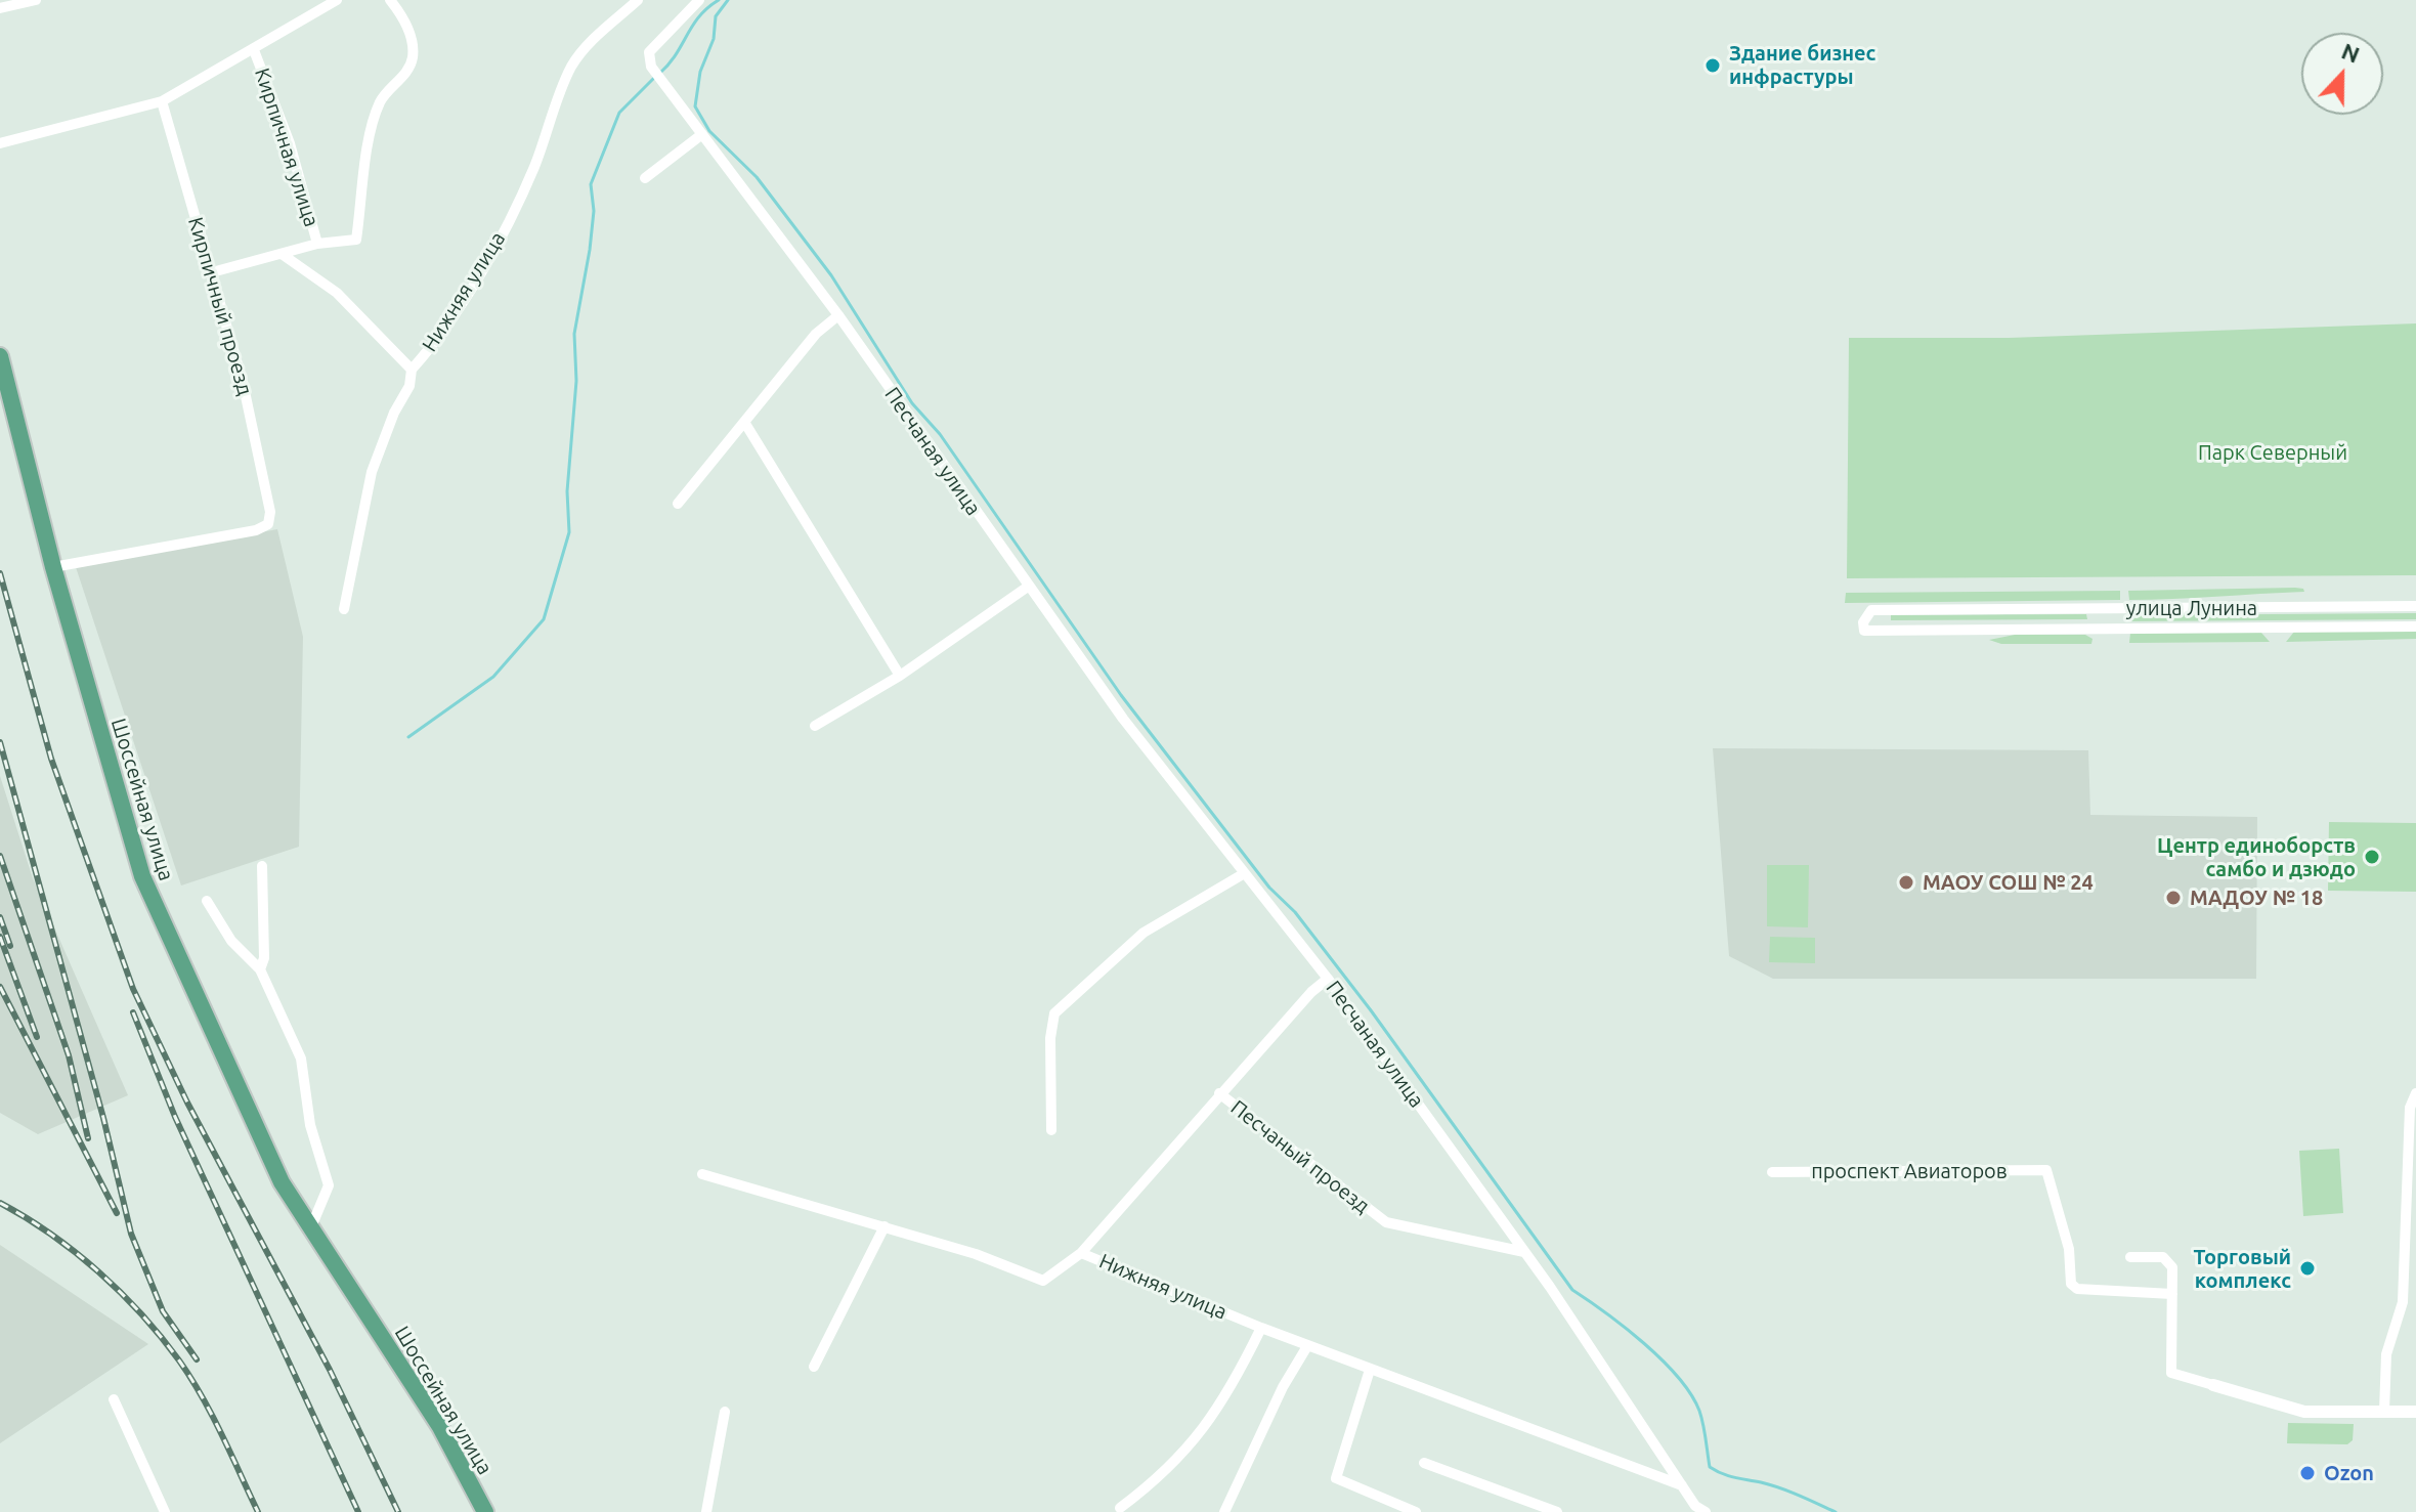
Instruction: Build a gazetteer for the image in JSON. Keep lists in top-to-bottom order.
{
  "streets": {
    "main road": ["Шоссейная улица"],
    "street": [
      "Кирпичная улица",
      "Нижняя улица",
      "Кирпичный проезд",
      "Песчаная улица",
      "улица Лунина",
      "Песчаный проезд",
      "проспект Авиаторов"
    ]
  },
  "crossings": [
    ["Кирпичная улица", "Кирпичный проезд"],
    ["Нижняя улица", "Песчаная улица"],
    ["Нижняя улица", "Песчаный проезд"],
    ["Кирпичный проезд", "Шоссейная улица"],
    ["Песчаная улица", "Песчаный проезд"]
  ],
  "parks": ["Парк Северный"],
  "places": [
    "Здание бизнес инфрастуры",
    "Центр единоборств самбо и дзюдо",
    "МАОУ СОШ № 24",
    "МАДОУ № 18",
    "Торговый комплекс",
    "Ozon"
  ],
  "north": "top"
}
